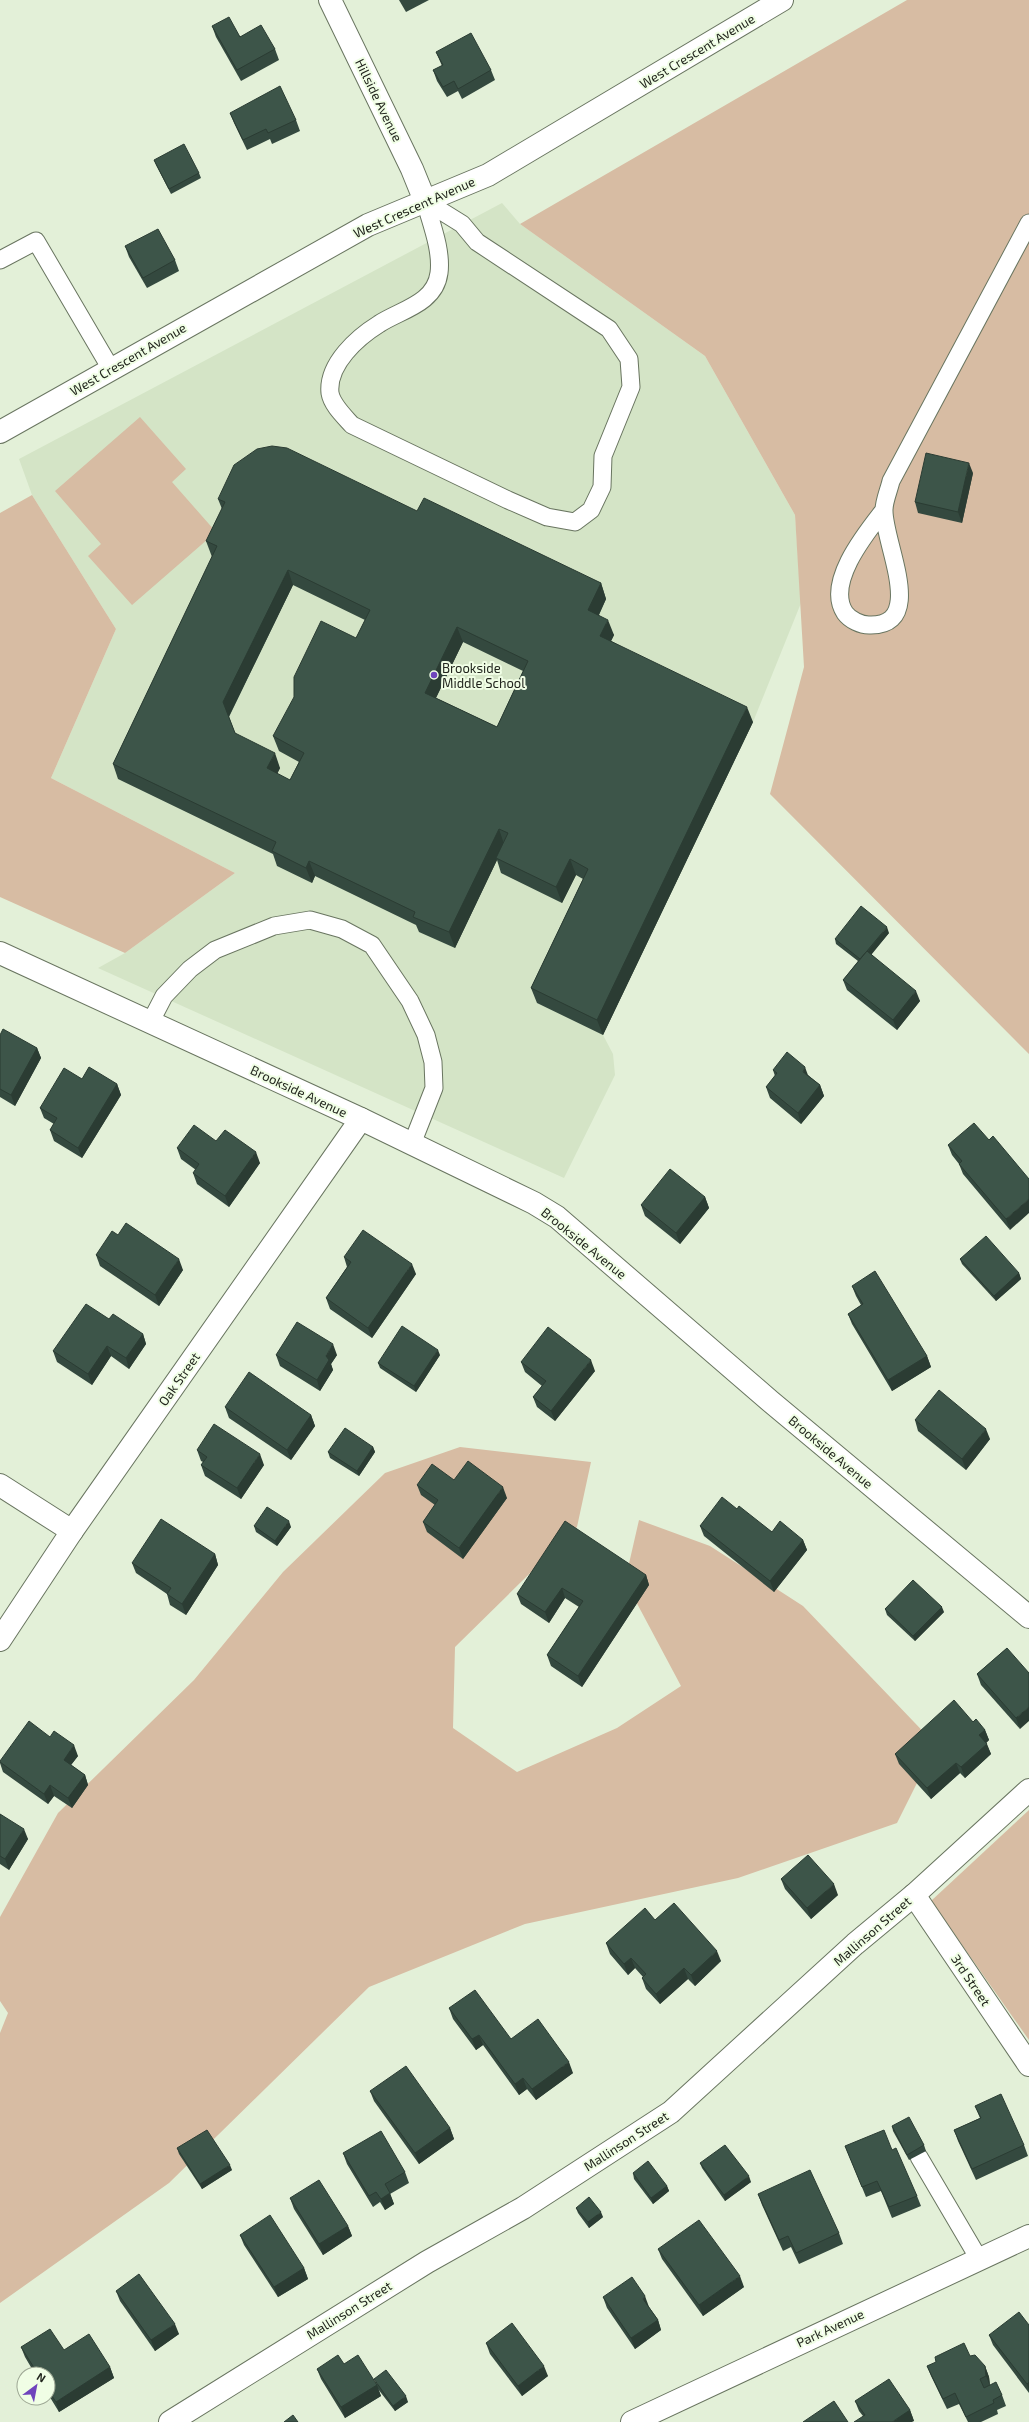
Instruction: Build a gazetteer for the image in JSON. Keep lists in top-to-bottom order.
{
  "streets": {
    "street": [
      "West Crescent Avenue",
      "Hillside Avenue",
      "Brookside Avenue",
      "Oak Street",
      "Mallinson Street",
      "3rd Street",
      "Park Avenue"
    ]
  },
  "crossings": [
    ["West Crescent Avenue", "Hillside Avenue"],
    ["Brookside Avenue", "Oak Street"],
    ["Mallinson Street", "3rd Street"]
  ],
  "places": ["Brookside Middle School"],
  "north": "top right"
}
